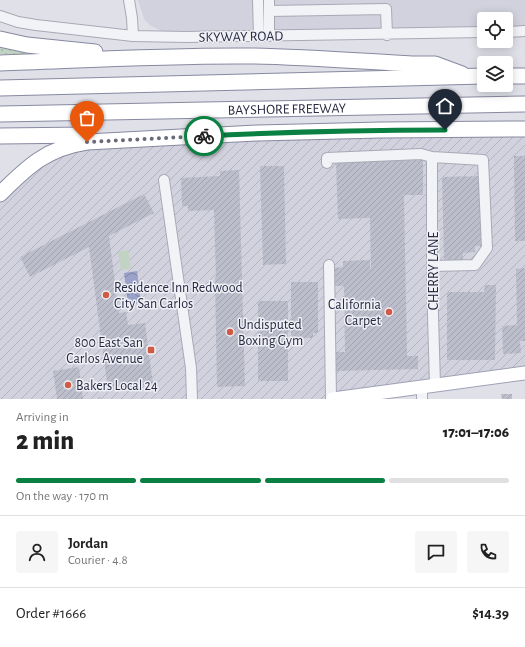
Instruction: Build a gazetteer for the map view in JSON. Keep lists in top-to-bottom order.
{
  "streets": {
    "highway": ["BAYSHORE FREEWAY"],
    "street": ["SKYWAY ROAD", "CHERRY LANE"]
  },
  "places": {
    "other": [
      "Residence Inn Redwood City San Carlos",
      "California Carpet",
      "Undisputed Boxing Gym",
      "Bakers Local 24"
    ],
    "transit": ["800 East San Carlos Avenue"]
  },
  "page": {
    "heading": ["2 min", "Arriving in", "17:01–17:06"],
    "panel": [
      "Jordan",
      "Courier · 4.8",
      "Order #1666",
      "$14.39"
    ],
    "bar": "On the way · 170 m"
  }
}
